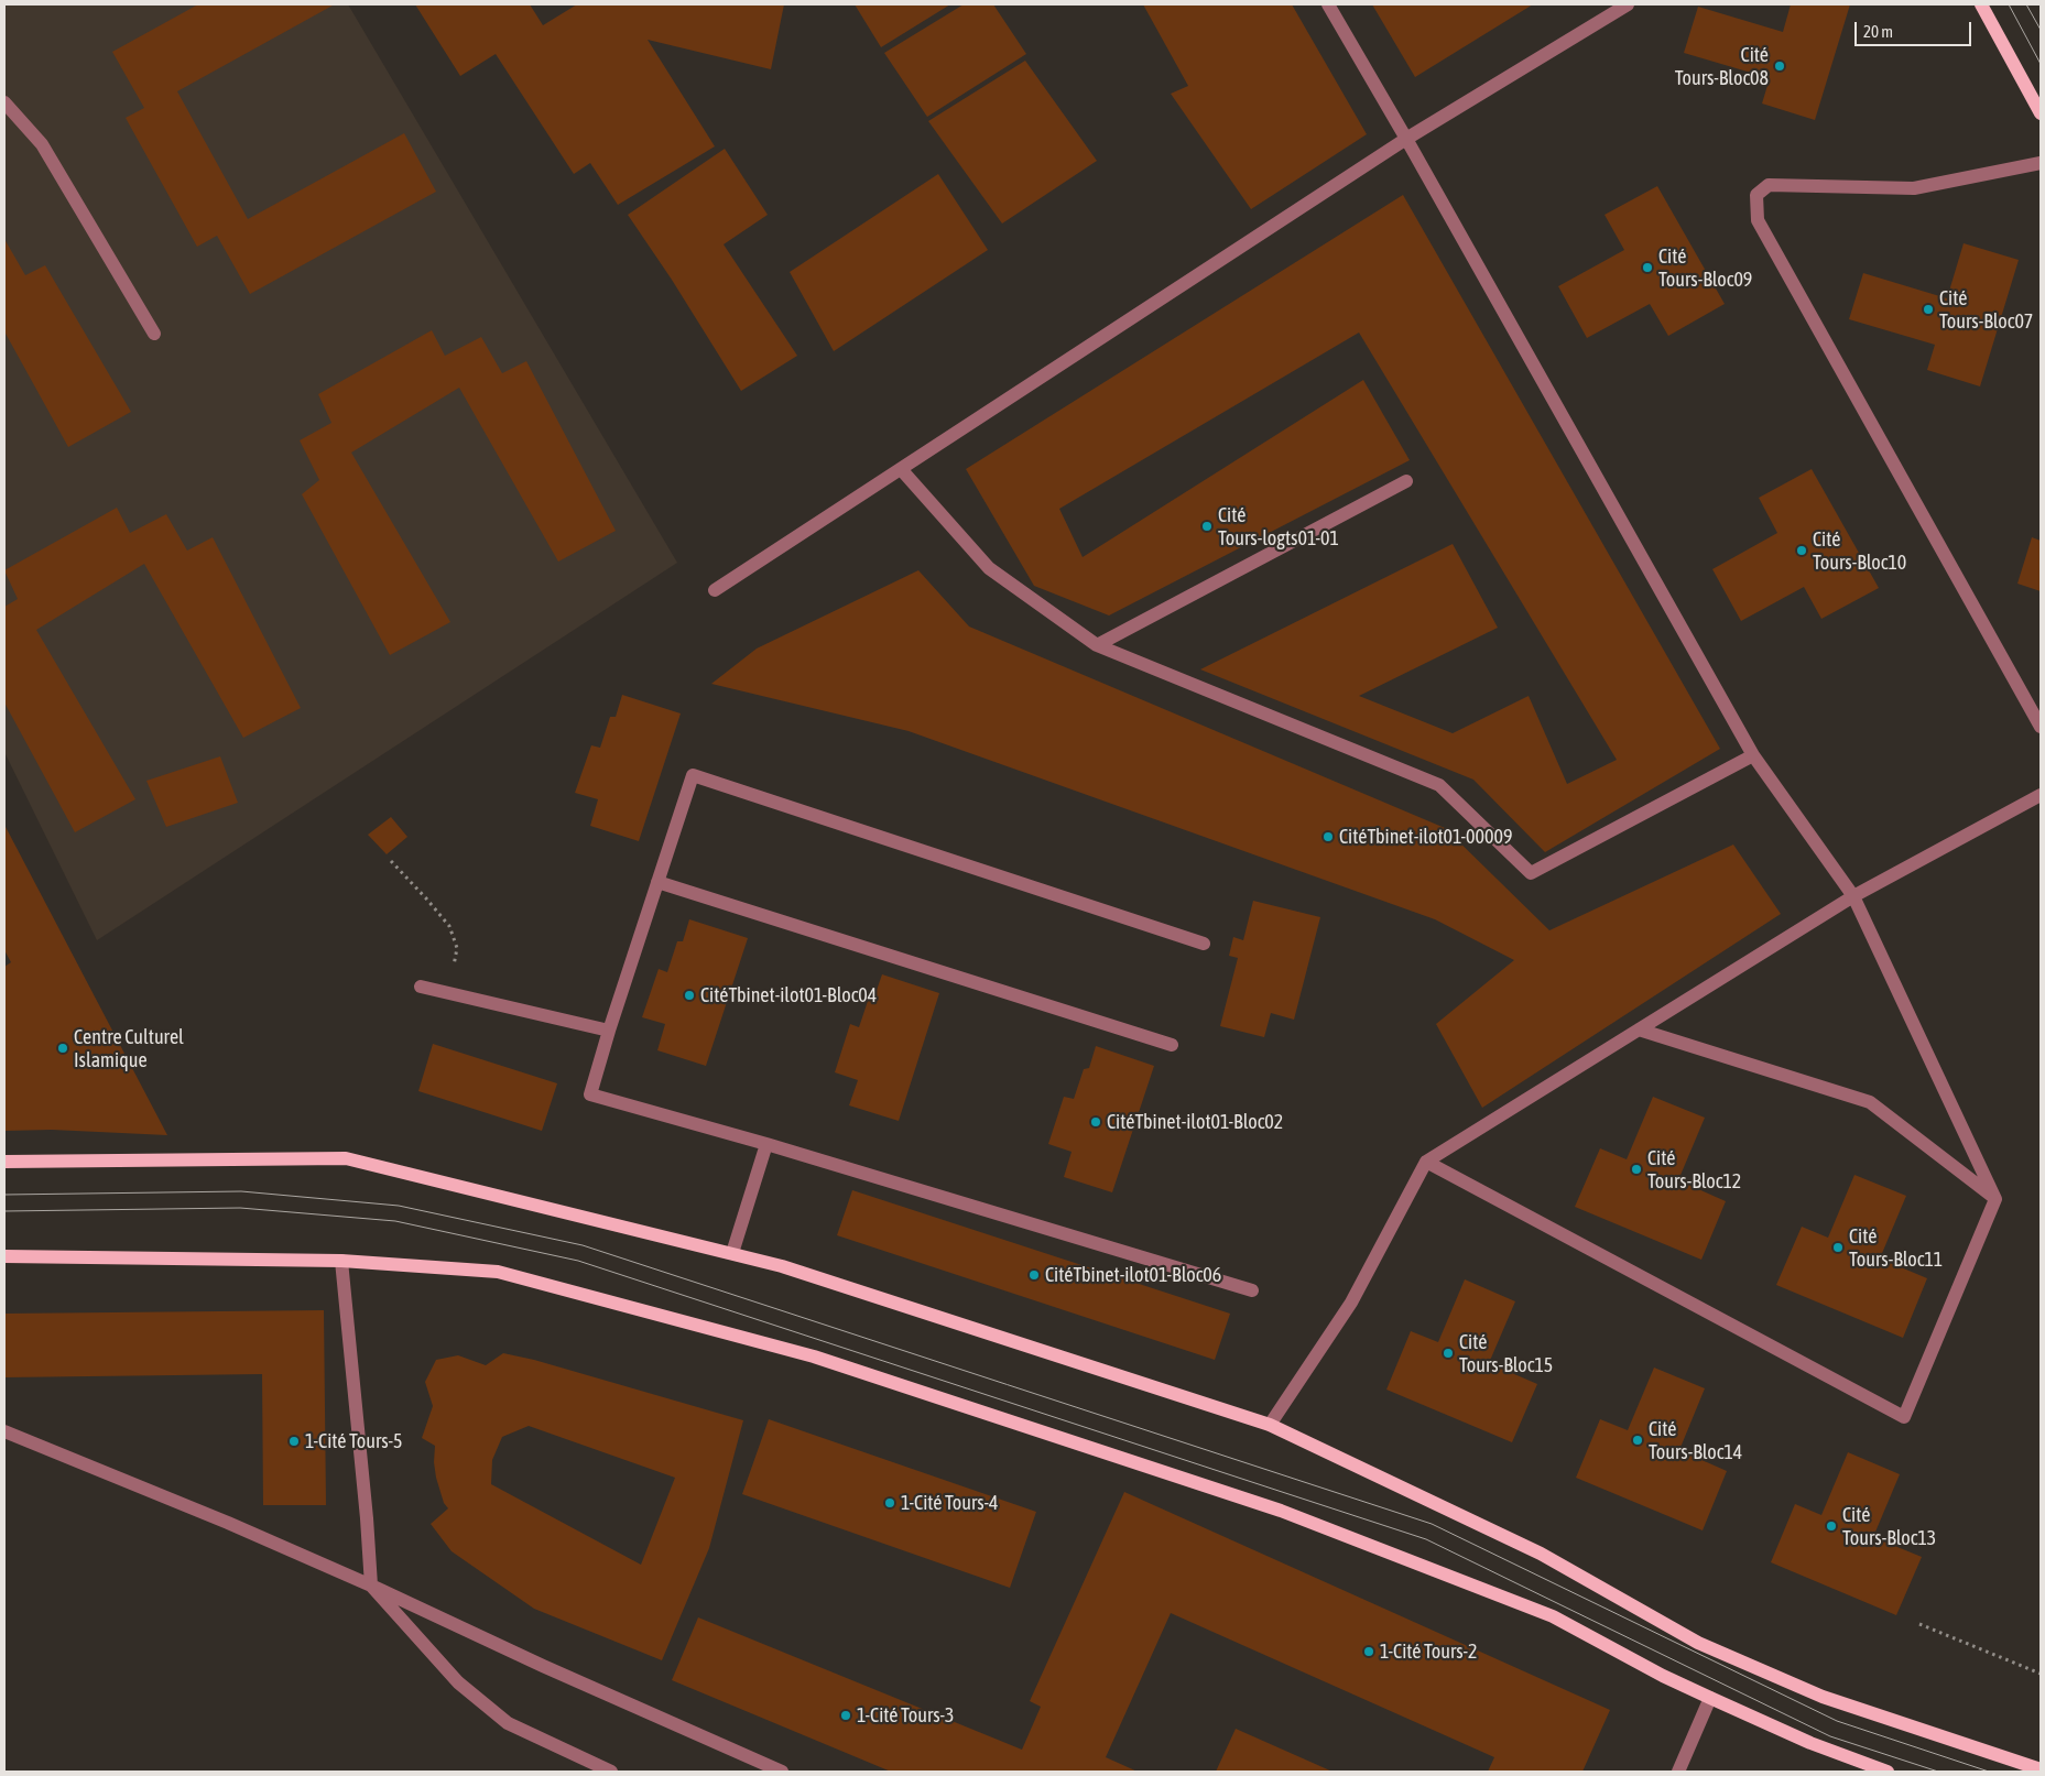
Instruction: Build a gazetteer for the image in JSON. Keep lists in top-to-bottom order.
{
  "places": [
    "Cité Tours-Bloc08",
    "Cité Tours-Bloc09",
    "Cité Tours-Bloc07",
    "Cité Tours-logts01-01",
    "Cité Tours-Bloc10",
    "CitéTbinet-ilot01-00009",
    "CitéTbinet-ilot01-Bloc04",
    "Centre Culturel Islamique",
    "CitéTbinet-ilot01-Bloc02",
    "Cité Tours-Bloc12",
    "Cité Tours-Bloc11",
    "CitéTbinet-ilot01-Bloc06",
    "Cité Tours-Bloc15",
    "Cité Tours-Bloc14",
    "1-Cité Tours-5",
    "1-Cité Tours-4",
    "Cité Tours-Bloc13",
    "1-Cité Tours-2",
    "1-Cité Tours-3"
  ],
  "scale_bar": "20 m"
}
